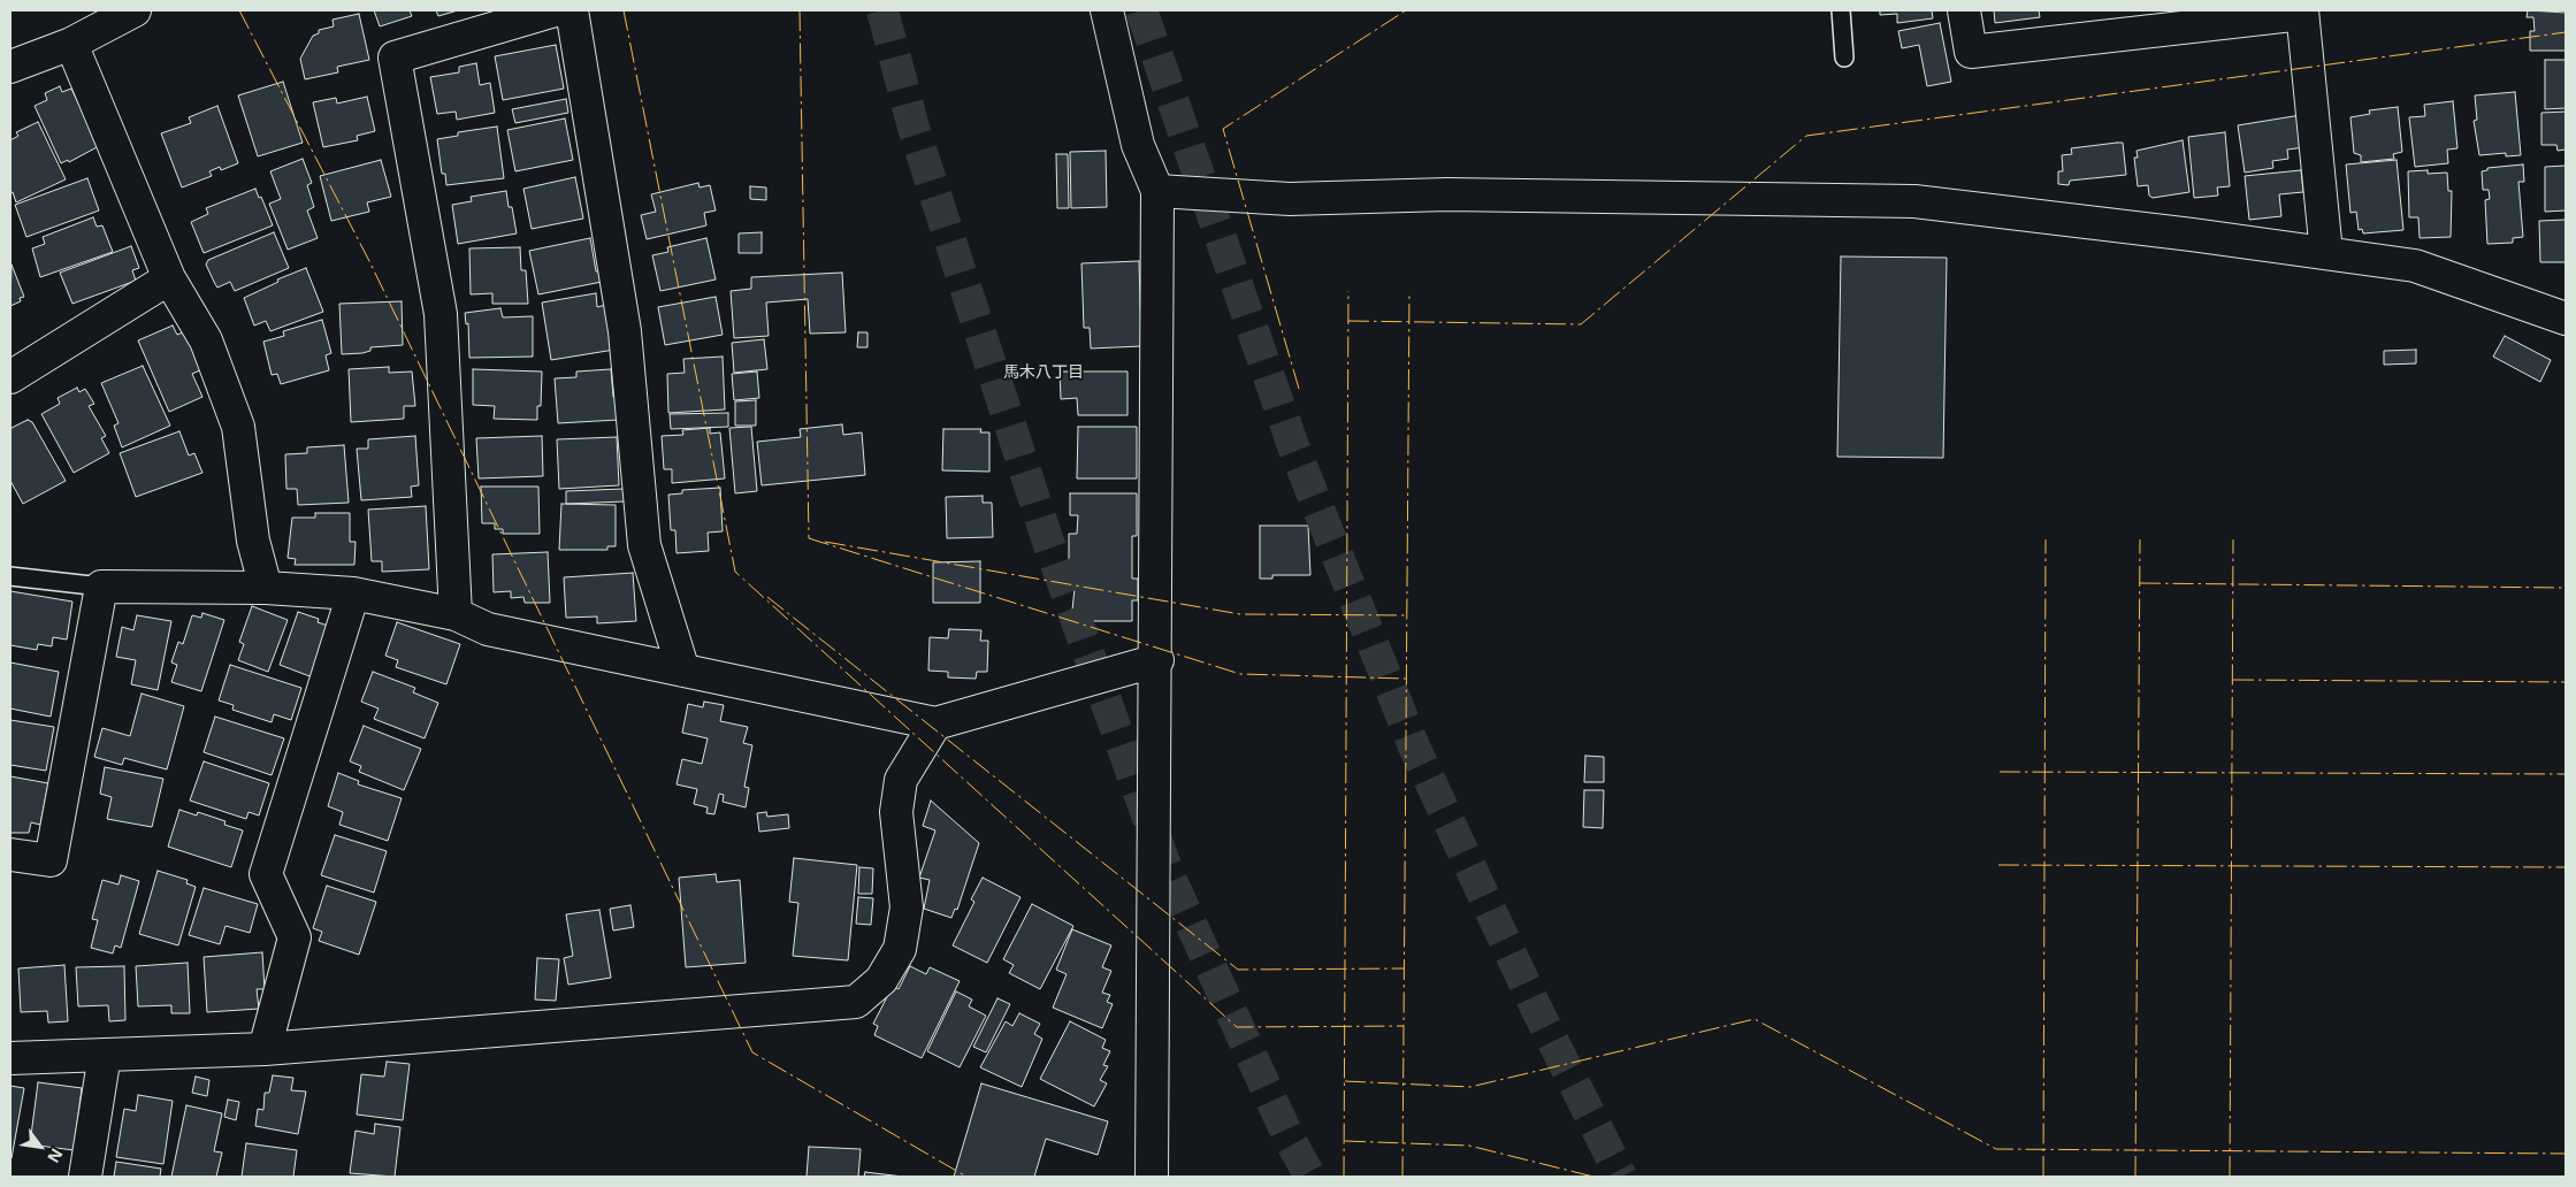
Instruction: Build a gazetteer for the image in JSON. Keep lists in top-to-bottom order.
{
  "districts": ["馬木八丁目"],
  "north": "bottom right"
}
